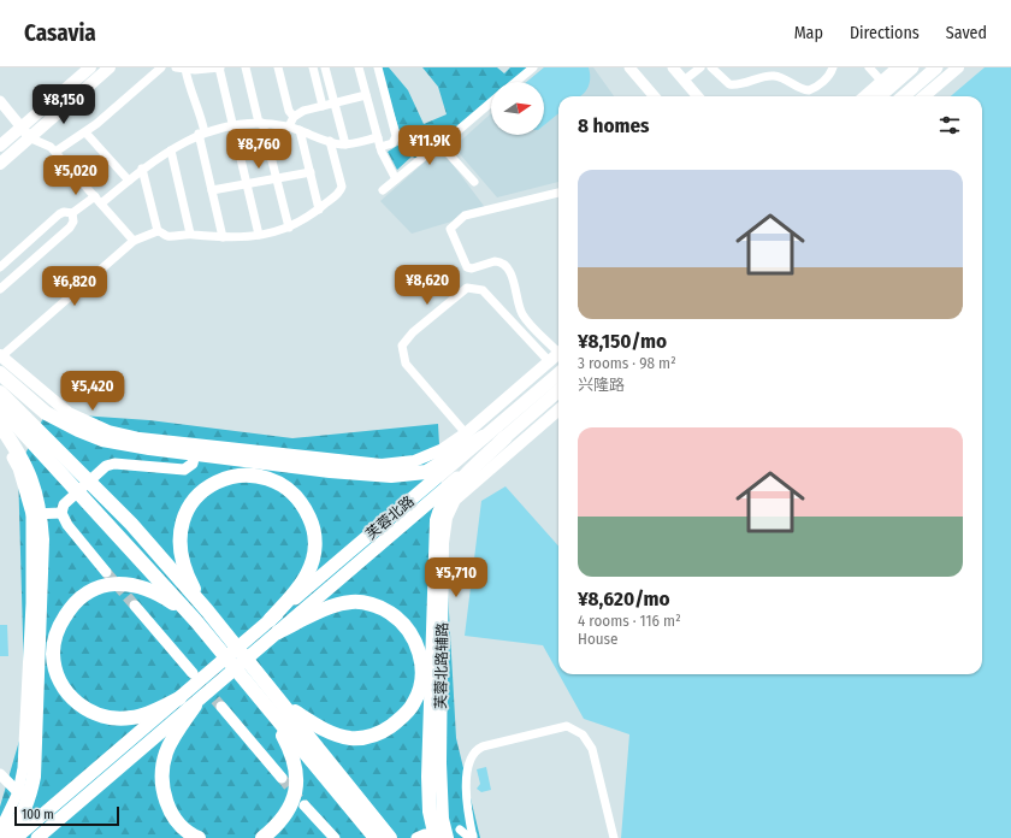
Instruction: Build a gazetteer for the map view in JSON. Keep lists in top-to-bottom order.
{
  "streets": {
    "main road": ["芙蓉北路", "芙蓉北路辅路"]
  },
  "scale_bar": "100 m",
  "north": "right",
  "page": {
    "header": "Casavia",
    "nav": ["Map", "Directions", "Saved"],
    "price": [
      "¥8,150",
      "¥11.9K",
      "¥8,760",
      "¥5,020",
      "¥8,620",
      "¥6,820",
      "¥5,420",
      "¥5,710"
    ],
    "heading": "8 homes",
    "list": [
      {
        "name": "¥8,150/mo",
        "note": "3 rooms · 98 m² · 兴隆路"
      },
      {
        "name": "¥8,620/mo",
        "note": "4 rooms · 116 m² · House"
      }
    ],
    "scale": "100 m"
  }
}
